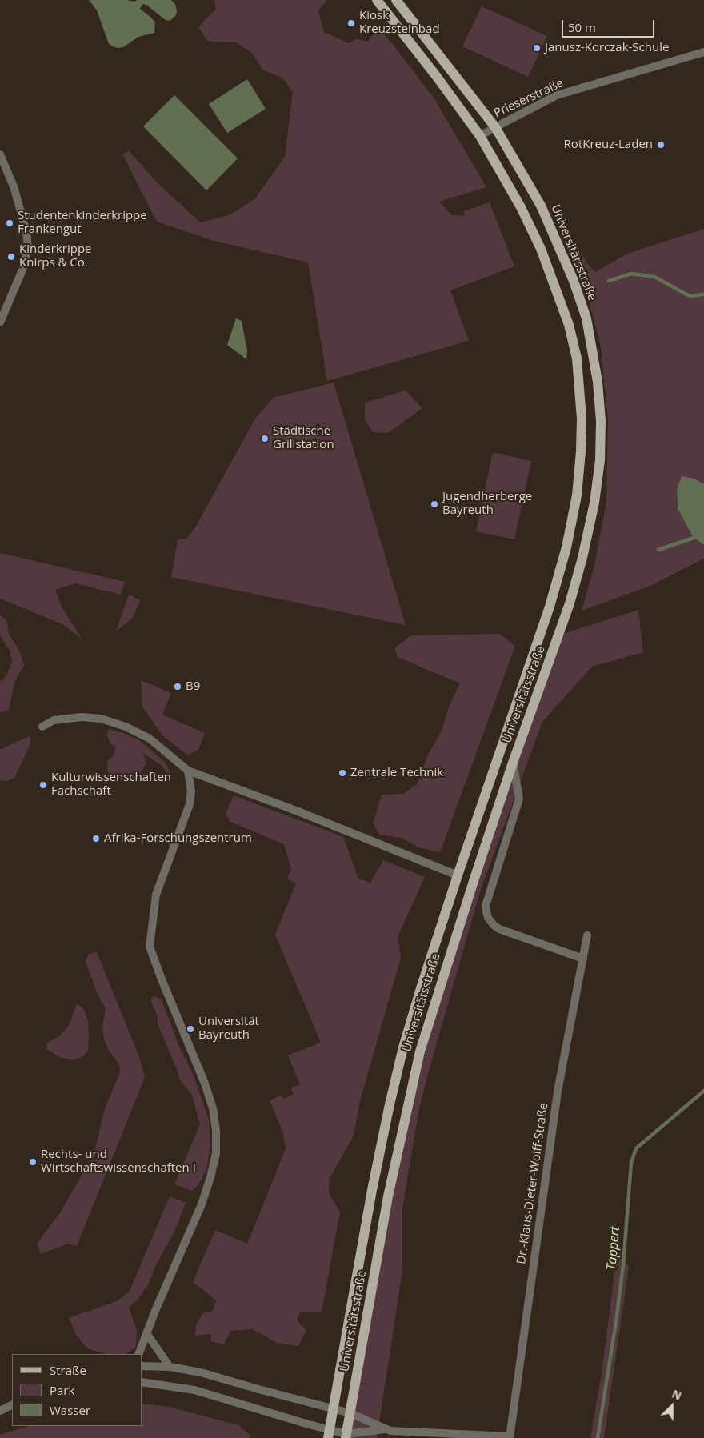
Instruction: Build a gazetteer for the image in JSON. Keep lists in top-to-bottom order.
{
  "streets": {
    "main road": ["Universitätsstraße"],
    "street": ["Prieserstraße", "Dr.-Klaus-Dieter-Wolff-Straße"]
  },
  "crossings": [
    ["Prieserstraße", "Universitätsstraße"]
  ],
  "water": ["Tappert"],
  "places": [
    "Kiosk Kreuzsteinbad",
    "Janusz-Korczak-Schule",
    "RotKreuz-Laden",
    "Studentenkinderkrippe Frankengut",
    "Kinderkrippe Knirps & Co.",
    "Städtische Grillstation",
    "Jugendherberge Bayreuth",
    "B9",
    "Zentrale Technik",
    "Kulturwissenschaften Fachschaft",
    "Afrika-Forschungszentrum",
    "Universität Bayreuth",
    "Rechts- und Wirtschaftswissenschaften I"
  ],
  "legend": ["Straße", "Park", "Wasser"],
  "scale_bar": "50 m",
  "north": "top right"
}
